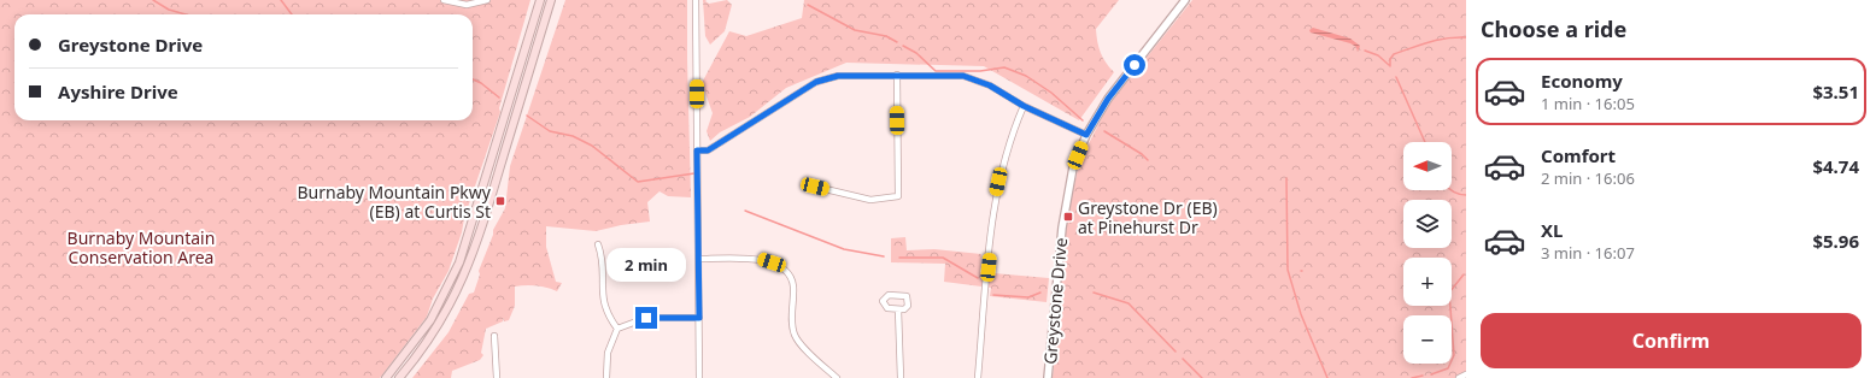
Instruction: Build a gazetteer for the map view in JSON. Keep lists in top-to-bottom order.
{
  "streets": {
    "street": ["Greystone Drive"]
  },
  "parks": ["Burnaby Mountain Conservation Area"],
  "places": {
    "transit": ["Burnaby Mountain Pkwy (EB) at Curtis St", "Greystone Dr (EB) at Pinehurst Dr"]
  },
  "north": "left",
  "page": {
    "heading": "Choose a ride",
    "banner": ["Greystone Drive", "Ayshire Drive"],
    "list": [
      {
        "name": "Economy",
        "note": "1 min · 16:05",
        "value": "$3.51"
      },
      {
        "name": "Comfort",
        "note": "2 min · 16:06",
        "value": "$4.74"
      },
      {
        "name": "XL",
        "note": "3 min · 16:07",
        "value": "$5.96"
      }
    ],
    "map_buttons": ["+", "−"],
    "bubble": "2 min",
    "buttons": "Confirm"
  }
}
